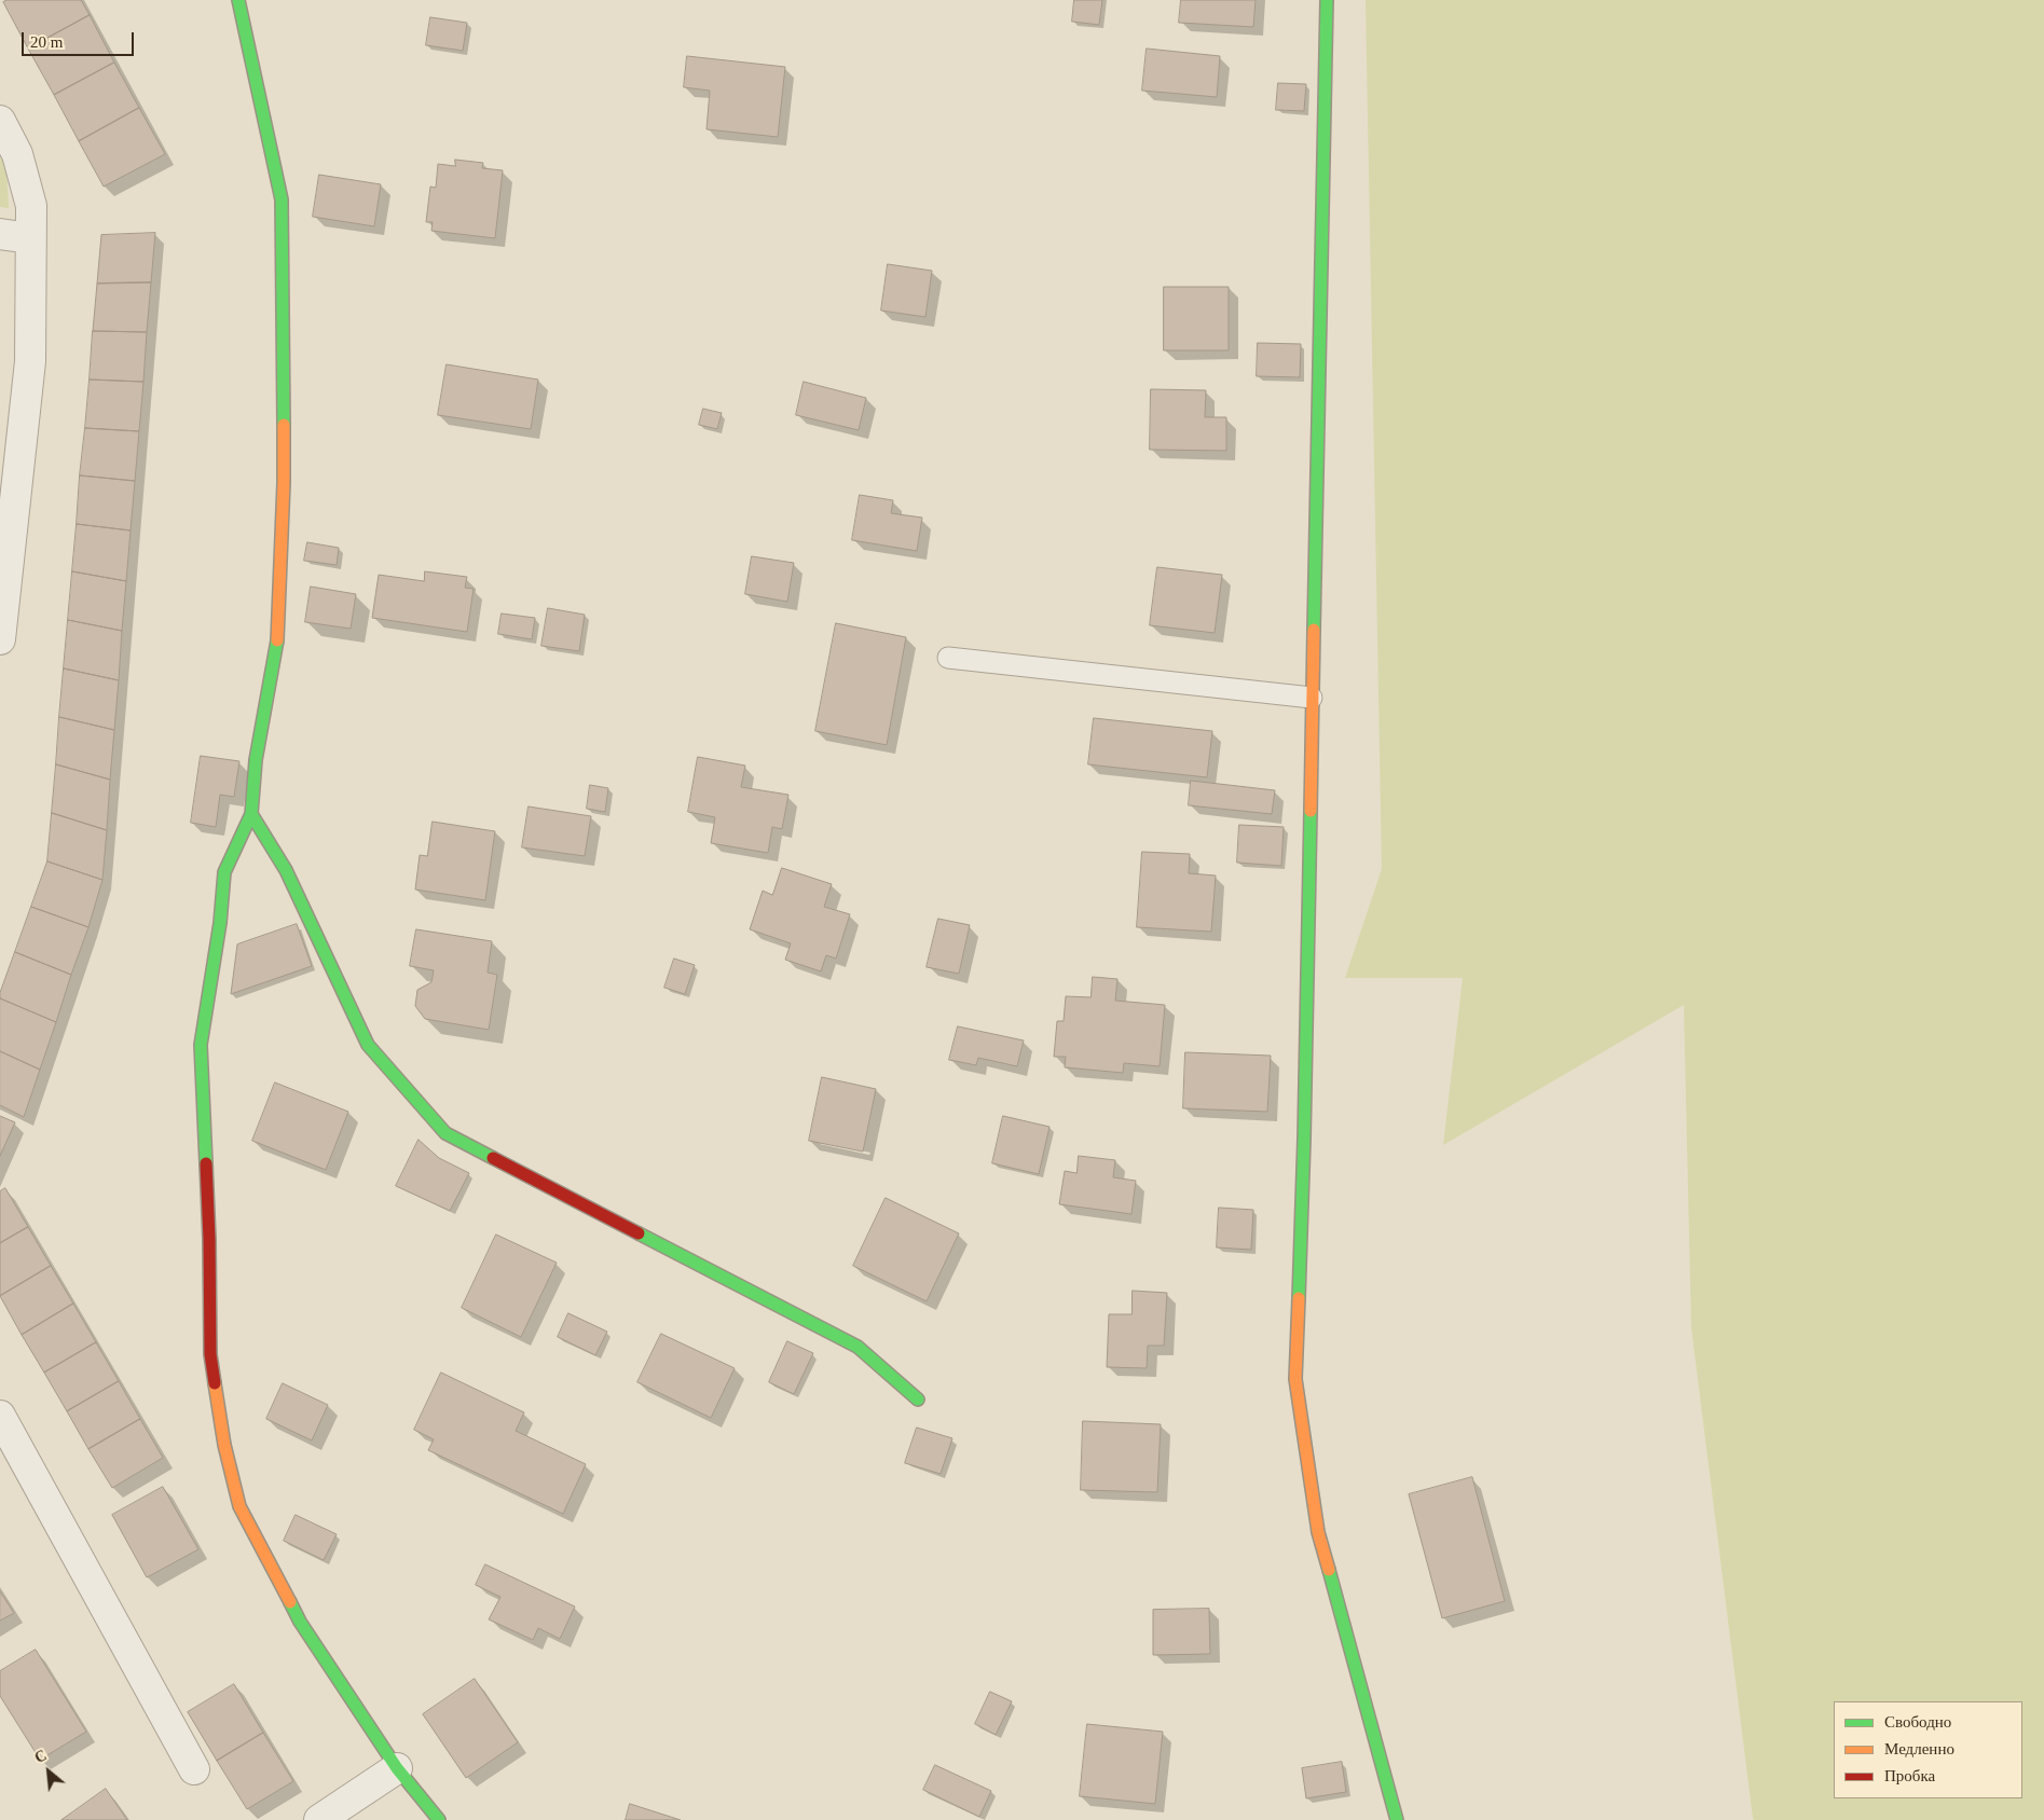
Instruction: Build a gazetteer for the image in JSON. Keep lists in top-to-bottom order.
{
  "legend": ["Свободно", "Медленно", "Пробка"],
  "scale_bar": "20 m",
  "north": "top left"
}
